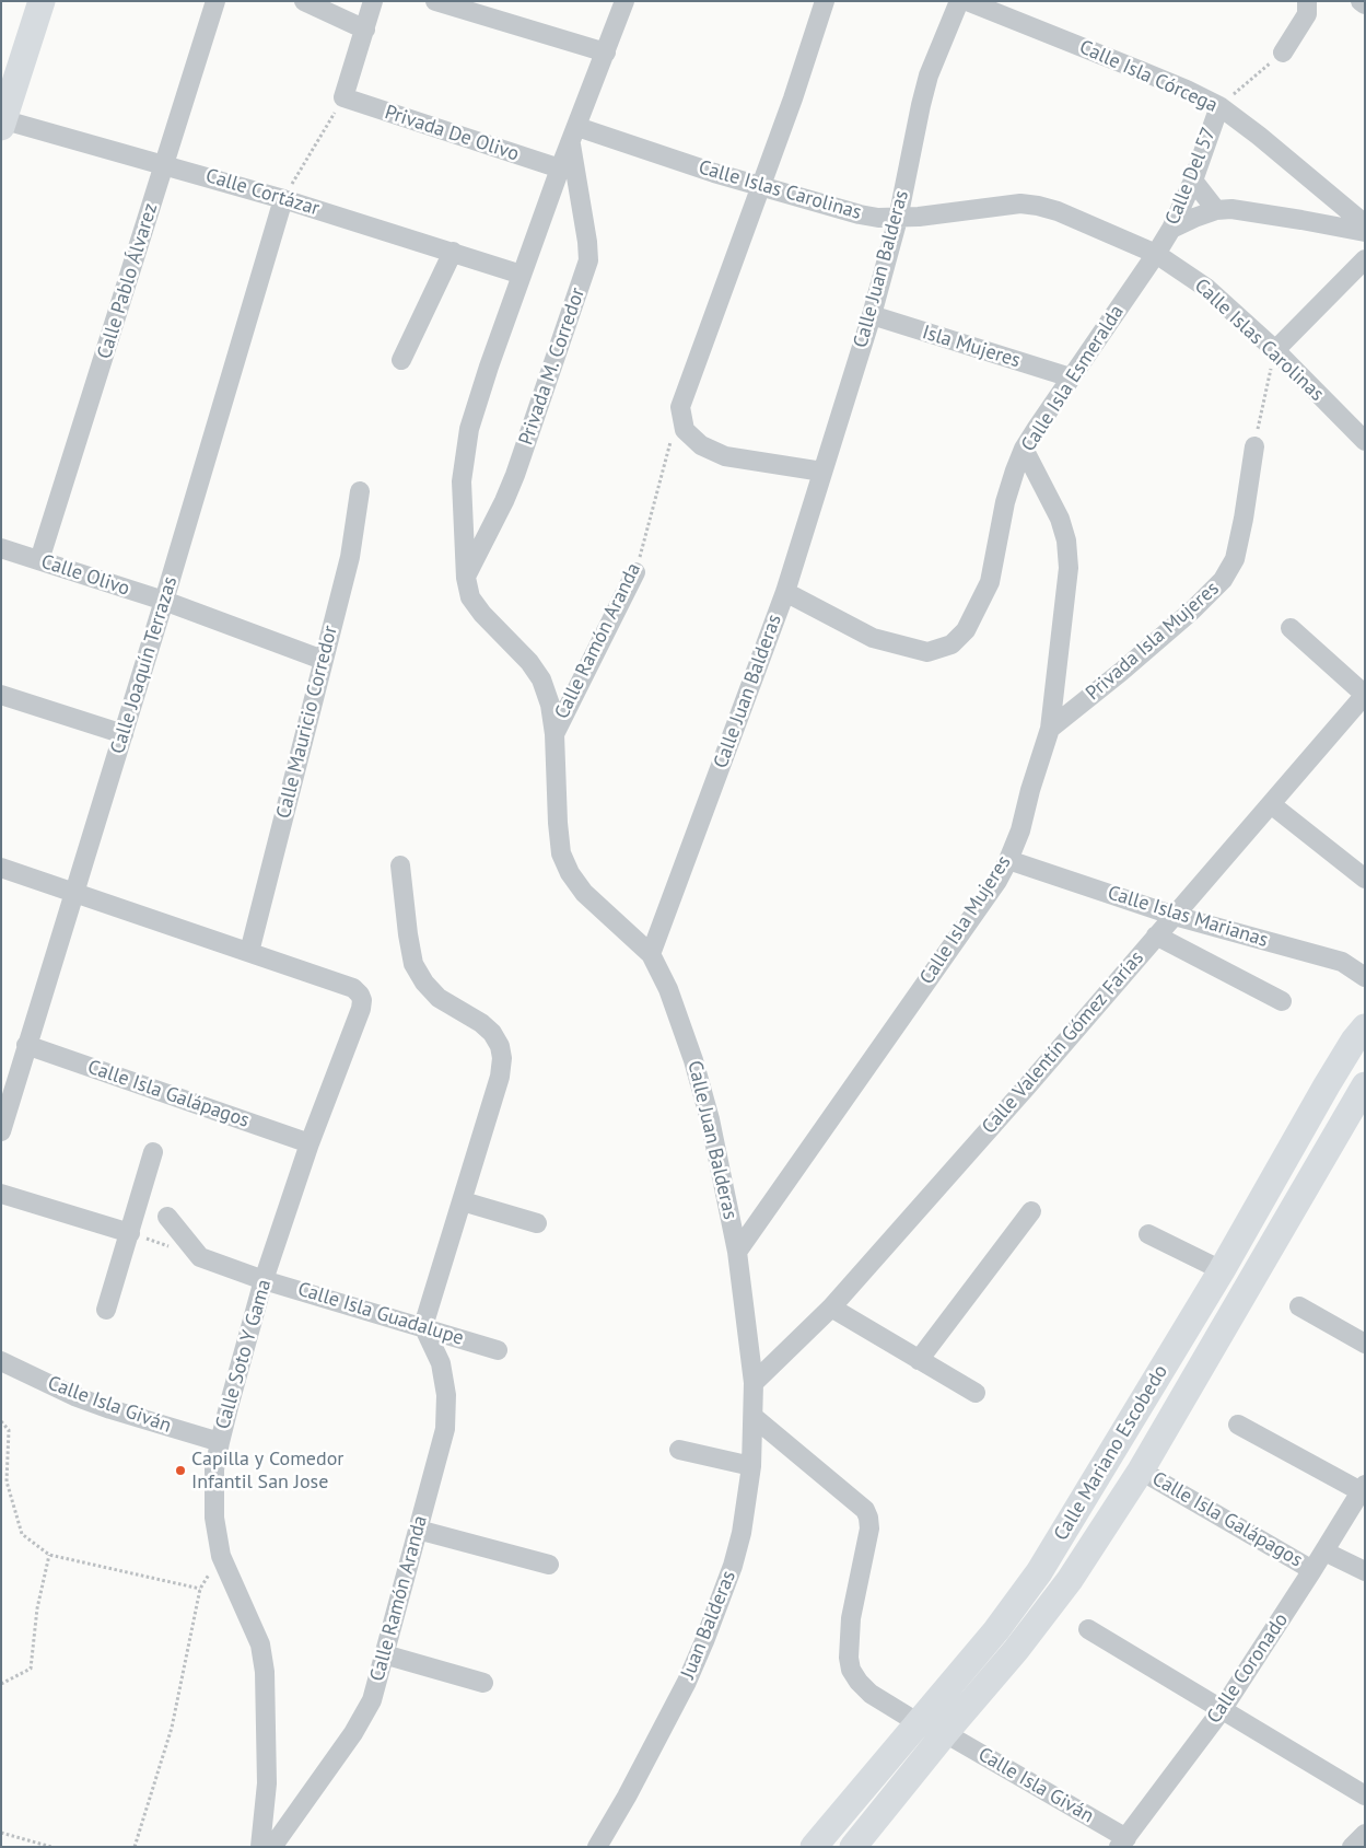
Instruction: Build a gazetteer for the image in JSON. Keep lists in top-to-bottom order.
{
  "streets": {
    "main road": ["Calle Mariano Escobedo"],
    "street": [
      "Calle Isla Córcega",
      "Privada De Olivo",
      "Calle Del 57",
      "Calle Islas Carolinas",
      "Calle Cortázar",
      "Calle Juan Balderas",
      "Calle Pablo Álvarez",
      "Isla Mujeres",
      "Privada M. Corredor",
      "Calle Isla Esmeralda",
      "Calle Olivo",
      "Calle Ramón Aranda",
      "Privada Isla Mujeres",
      "Calle Joaquín Terrazas",
      "Calle Mauricio Corredor",
      "Calle Islas Marianas",
      "Calle Isla Mujeres",
      "Calle Valentín Gómez Farías",
      "Calle Isla Galápagos",
      "Calle Isla Guadalupe",
      "Calle Soto Y Gama",
      "Calle Isla Giván",
      "Juan Balderas",
      "Calle Coronado"
    ]
  },
  "crossings": [
    ["Calle Isla Córcega", "Calle Del 57"],
    ["Privada De Olivo", "Calle Ramón Aranda"],
    ["Calle Del 57", "Calle Islas Carolinas"],
    ["Calle Del 57", "Calle Isla Esmeralda"],
    ["Calle Islas Carolinas", "Calle Juan Balderas"],
    ["Calle Islas Carolinas", "Privada M. Corredor"],
    ["Calle Islas Carolinas", "Calle Isla Esmeralda"],
    ["Calle Islas Carolinas", "Calle Ramón Aranda"],
    ["Calle Cortázar", "Calle Pablo Álvarez"],
    ["Calle Cortázar", "Calle Ramón Aranda"],
    ["Calle Cortázar", "Calle Joaquín Terrazas"],
    ["Calle Juan Balderas", "Isla Mujeres"],
    ["Calle Juan Balderas", "Calle Isla Esmeralda"],
    ["Calle Juan Balderas", "Calle Isla Mujeres"],
    ["Calle Juan Balderas", "Calle Valentín Gómez Farías"],
    ["Calle Juan Balderas", "Juan Balderas"],
    ["Calle Pablo Álvarez", "Calle Olivo"],
    ["Isla Mujeres", "Calle Isla Esmeralda"],
    ["Privada M. Corredor", "Calle Ramón Aranda"],
    ["Calle Isla Esmeralda", "Calle Isla Mujeres"],
    ["Calle Olivo", "Calle Joaquín Terrazas"],
    ["Calle Olivo", "Calle Mauricio Corredor"],
    ["Calle Ramón Aranda", "Calle Isla Guadalupe"],
    ["Privada Isla Mujeres", "Calle Isla Mujeres"],
    ["Calle Joaquín Terrazas", "Calle Isla Galápagos"],
    ["Calle Mauricio Corredor", "Calle Soto Y Gama"],
    ["Calle Islas Marianas", "Calle Isla Mujeres"],
    ["Calle Islas Marianas", "Calle Valentín Gómez Farías"],
    ["Calle Valentín Gómez Farías", "Juan Balderas"],
    ["Calle Isla Galápagos", "Calle Soto Y Gama"],
    ["Calle Isla Galápagos", "Calle Mariano Escobedo"],
    ["Calle Isla Galápagos", "Calle Coronado"],
    ["Calle Isla Guadalupe", "Calle Soto Y Gama"],
    ["Calle Soto Y Gama", "Calle Isla Giván"],
    ["Calle Isla Giván", "Calle Mariano Escobedo"],
    ["Calle Isla Giván", "Calle Coronado"]
  ],
  "places": ["Capilla y Comedor Infantil San Jose"]
}
